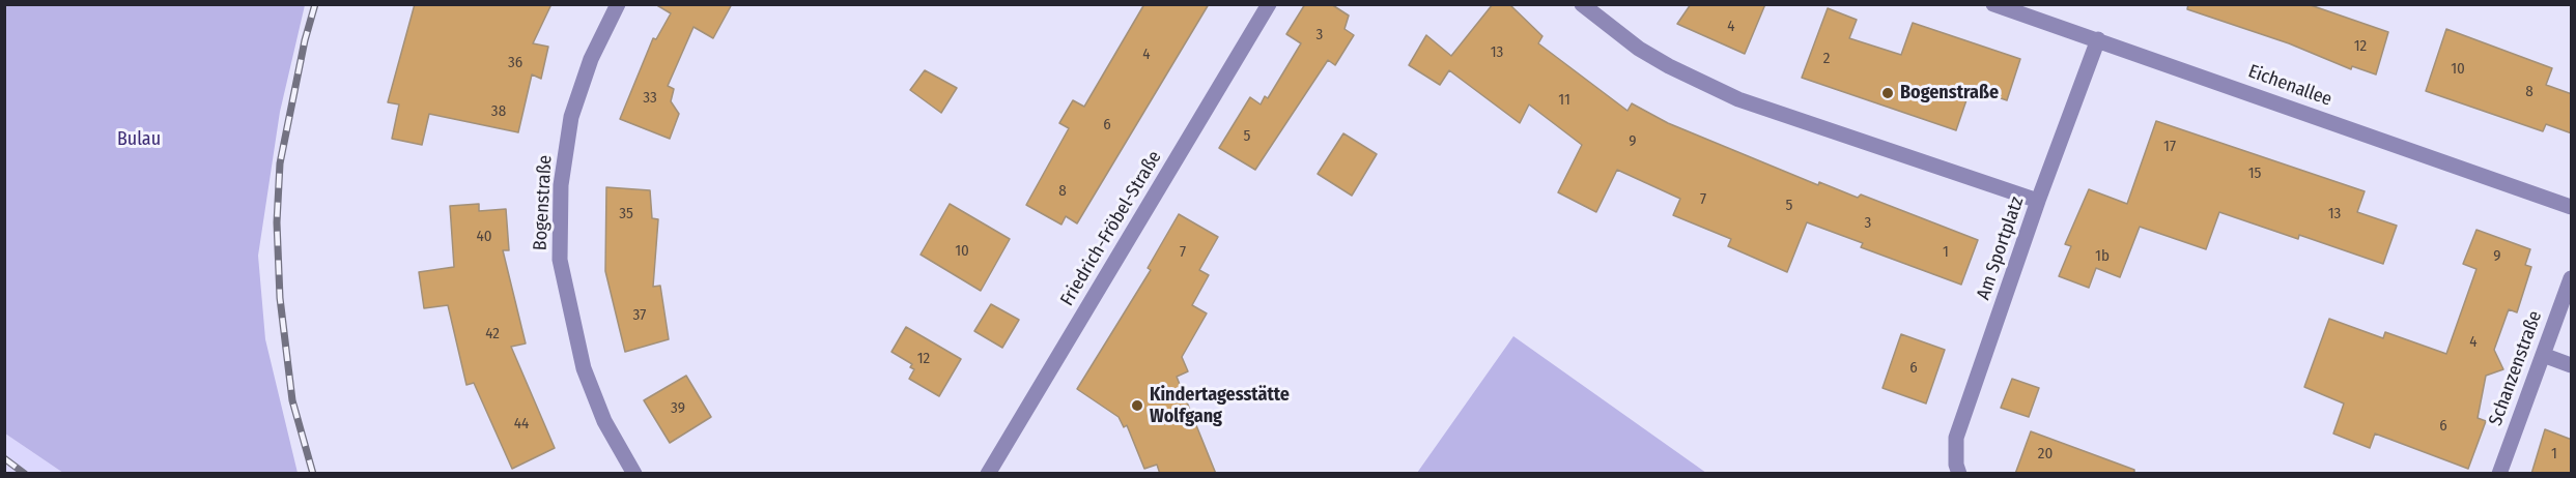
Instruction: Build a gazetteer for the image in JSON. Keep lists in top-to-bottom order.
{
  "streets": {
    "street": [
      "Eichenallee",
      "Bogenstraße",
      "Friedrich-Fröbel-Straße",
      "Am Sportplatz",
      "Schanzenstraße"
    ]
  },
  "crossings": [
    ["Eichenallee", "Am Sportplatz"]
  ],
  "parks": ["Bulau"],
  "places": ["Bogenstraße", "Kindertagesstätte Wolfgang"],
  "house_numbers": [
    "4",
    "3",
    "12",
    "13",
    "4",
    "2",
    "36",
    "10",
    "8",
    "33",
    "11",
    "38",
    "6",
    "5",
    "9",
    "17",
    "15",
    "8",
    "7",
    "5",
    "35",
    "13",
    "3",
    "40",
    "10",
    "7",
    "1",
    "1b",
    "9",
    "37",
    "42",
    "4",
    "12",
    "6",
    "39",
    "44",
    "6",
    "20",
    "1"
  ]
}
